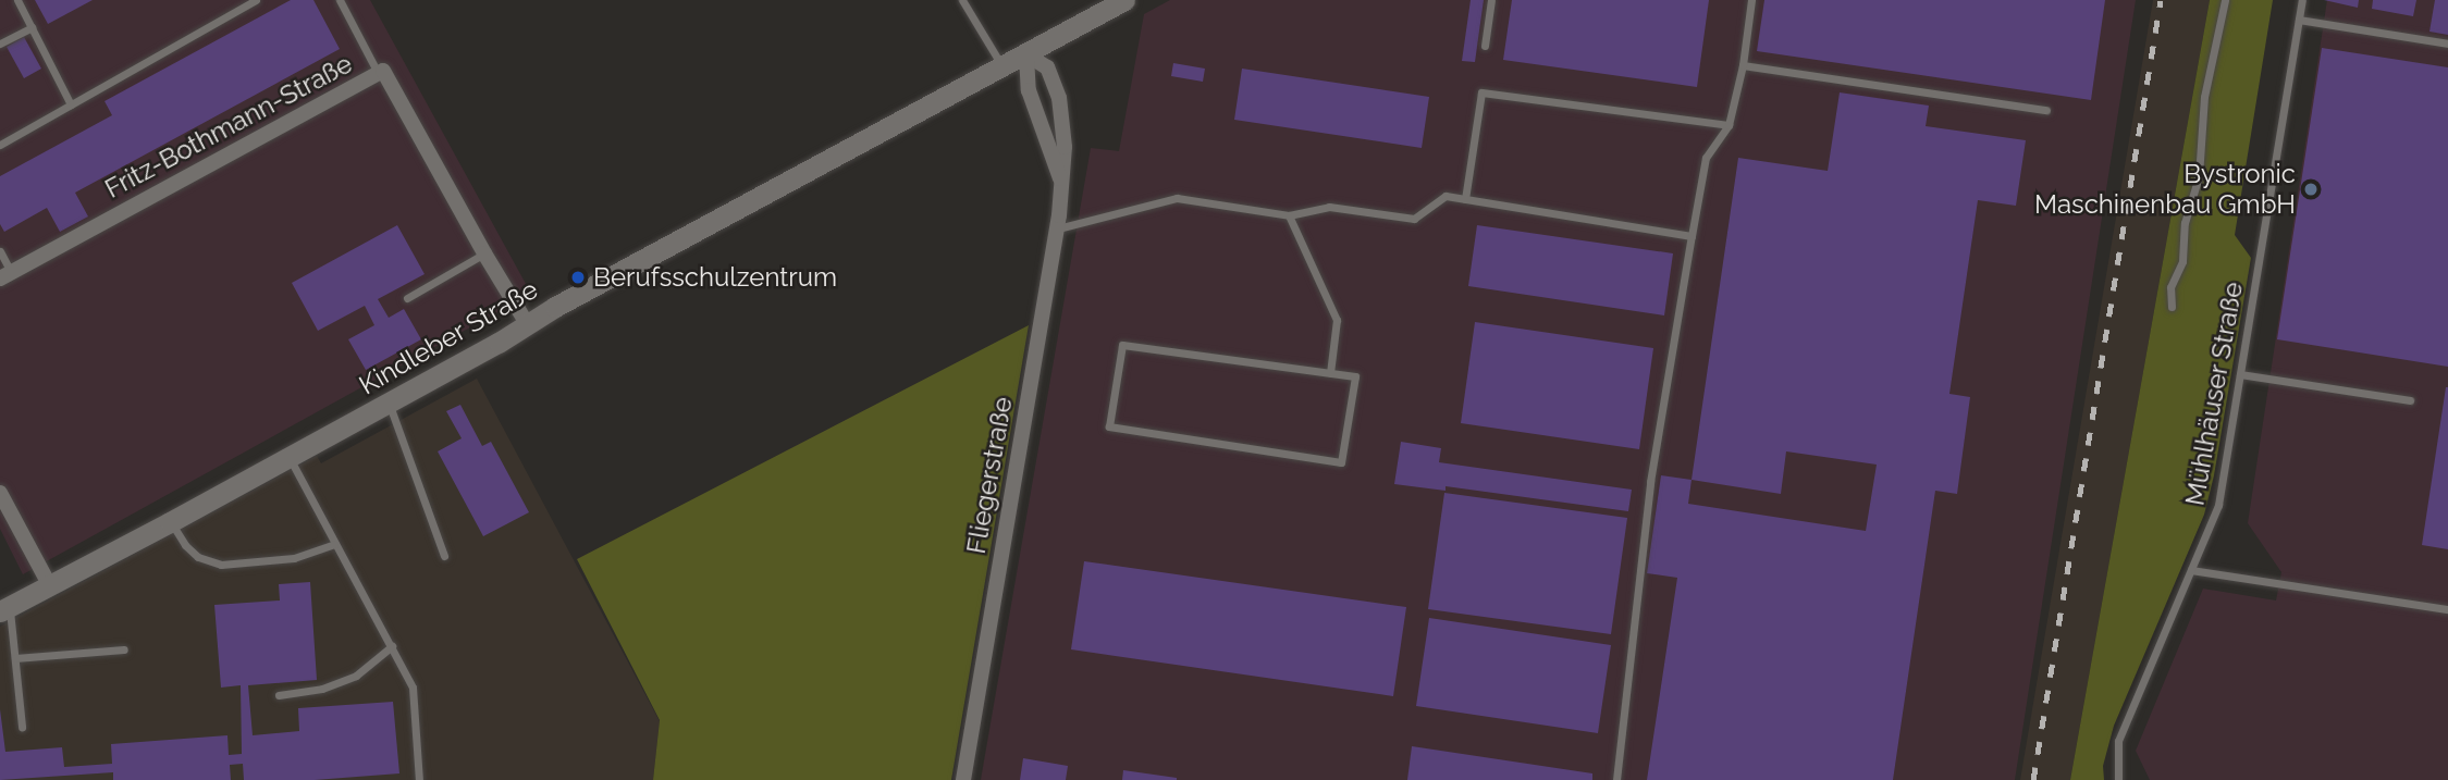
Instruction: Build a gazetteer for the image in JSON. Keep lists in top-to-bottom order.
{
  "streets": {
    "main road": ["Kindleber Straße"],
    "street": ["Fritz-Bothmann-Straße", "Fliegerstraße"],
    "lane": ["Mühlhäuser Straße"]
  },
  "crossings": [
    ["Fritz-Bothmann-Straße", "Kindleber Straße"],
    ["Kindleber Straße", "Fliegerstraße"]
  ],
  "places": ["Bystronic Maschinenbau GmbH", "Berufsschulzentrum"]
}
